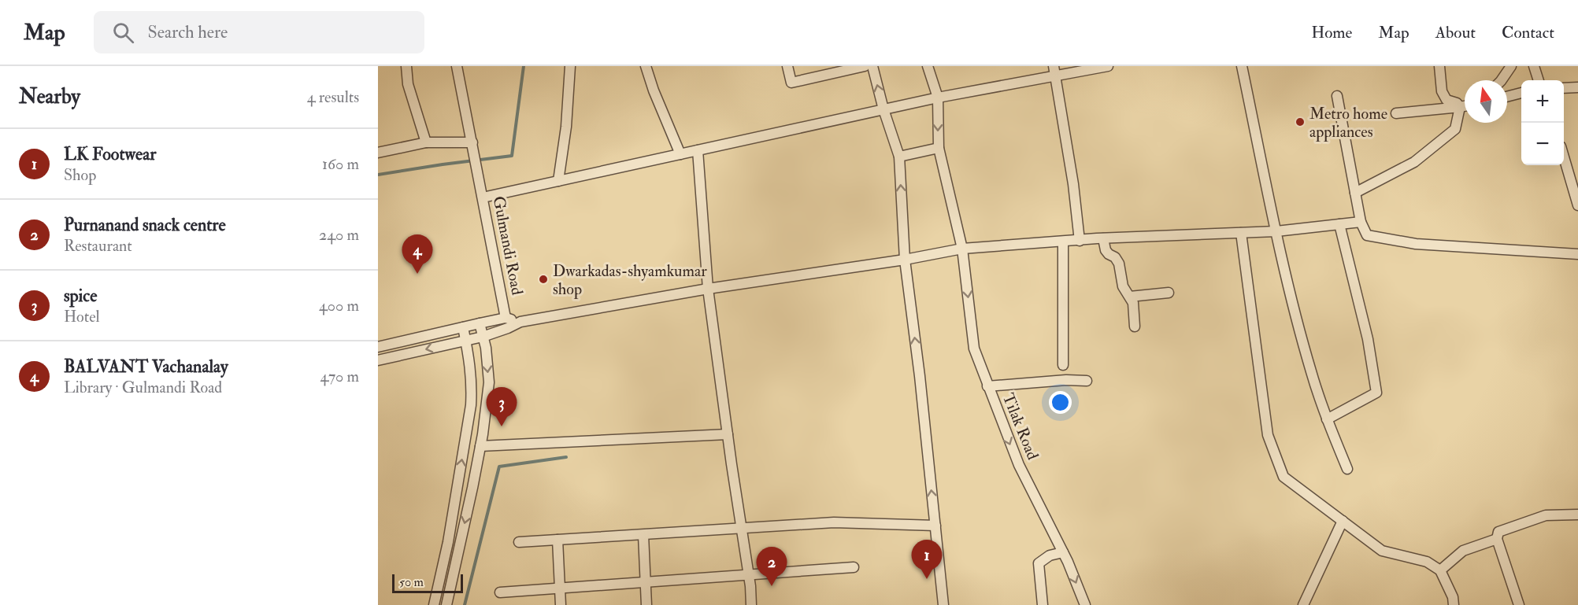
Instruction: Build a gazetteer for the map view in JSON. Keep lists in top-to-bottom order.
{
  "streets": {
    "street": ["Gulmandi Road", "Tilak Road"]
  },
  "places": ["Metro home appliances", "Dwarkadas-shyamkumar shop"],
  "scale_bar": "50 m",
  "north": "top",
  "page": {
    "header": "Map",
    "search": "Search here",
    "nav": [
      "Home",
      "Map",
      "About",
      "Contact"
    ],
    "heading": ["Nearby", "4 results"],
    "map_buttons": ["+", "−"],
    "list": [
      {
        "mark": "1",
        "name": "LK Footwear",
        "note": "Shop",
        "value": "160 m"
      },
      {
        "mark": "2",
        "name": "Purnanand snack centre",
        "note": "Restaurant",
        "value": "240 m"
      },
      {
        "mark": "3",
        "name": "spice",
        "note": "Hotel",
        "value": "400 m"
      },
      {
        "mark": "4",
        "name": "BALVANT Vachanalay",
        "note": "Library · Gulmandi Road",
        "value": "470 m"
      }
    ],
    "pins": [
      "4",
      "3",
      "1",
      "2"
    ],
    "scale": "50 m"
  }
}
